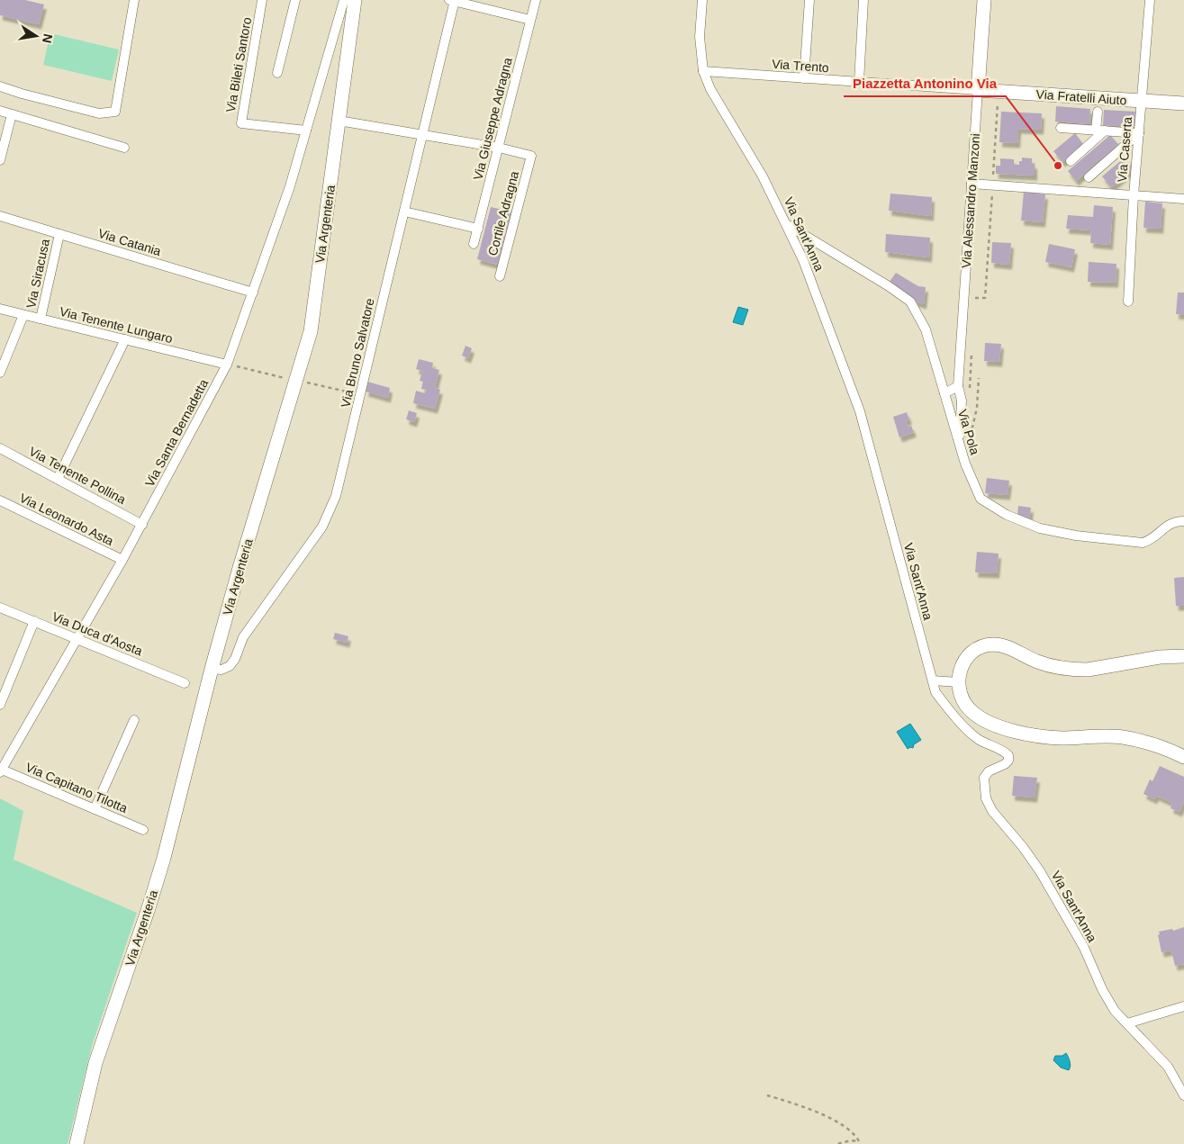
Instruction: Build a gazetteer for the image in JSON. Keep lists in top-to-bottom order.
{
  "streets": {
    "main road": ["Via Fratelli Aiuto", "Via Alessandro Manzoni", "Via Argenteria"],
    "street": [
      "Via Bileti Santoro",
      "Via Trento",
      "Via Giuseppe Adragna",
      "Via Caserta",
      "Cortile Adragna",
      "Via Sant'Anna",
      "Via Catania",
      "Via Siracusa",
      "Via Tenente Lungaro",
      "Via Bruno Salvatore",
      "Via Pola",
      "Via Santa Bernadetta",
      "Via Tenente Pollina",
      "Via Leonardo Asta",
      "Via Duca d'Aosta",
      "Via Capitano Tilotta"
    ]
  },
  "crossings": [
    ["Via Bileti Santoro", "Via Santa Bernadetta"],
    ["Via Trento", "Via Fratelli Aiuto"],
    ["Via Trento", "Via Alessandro Manzoni"],
    ["Via Trento", "Via Sant'Anna"],
    ["Via Fratelli Aiuto", "Via Caserta"],
    ["Via Fratelli Aiuto", "Via Alessandro Manzoni"],
    ["Via Giuseppe Adragna", "Cortile Adragna"],
    ["Via Alessandro Manzoni", "Via Pola"],
    ["Via Argenteria", "Via Bruno Salvatore"],
    ["Via Sant'Anna", "Via Pola"],
    ["Via Catania", "Via Siracusa"],
    ["Via Catania", "Via Santa Bernadetta"],
    ["Via Siracusa", "Via Tenente Lungaro"],
    ["Via Tenente Lungaro", "Via Santa Bernadetta"],
    ["Via Santa Bernadetta", "Via Tenente Pollina"],
    ["Via Santa Bernadetta", "Via Leonardo Asta"],
    ["Via Santa Bernadetta", "Via Duca d'Aosta"],
    ["Via Santa Bernadetta", "Via Capitano Tilotta"]
  ],
  "places": ["Piazzetta Antonino Via"],
  "north": "right"
}
